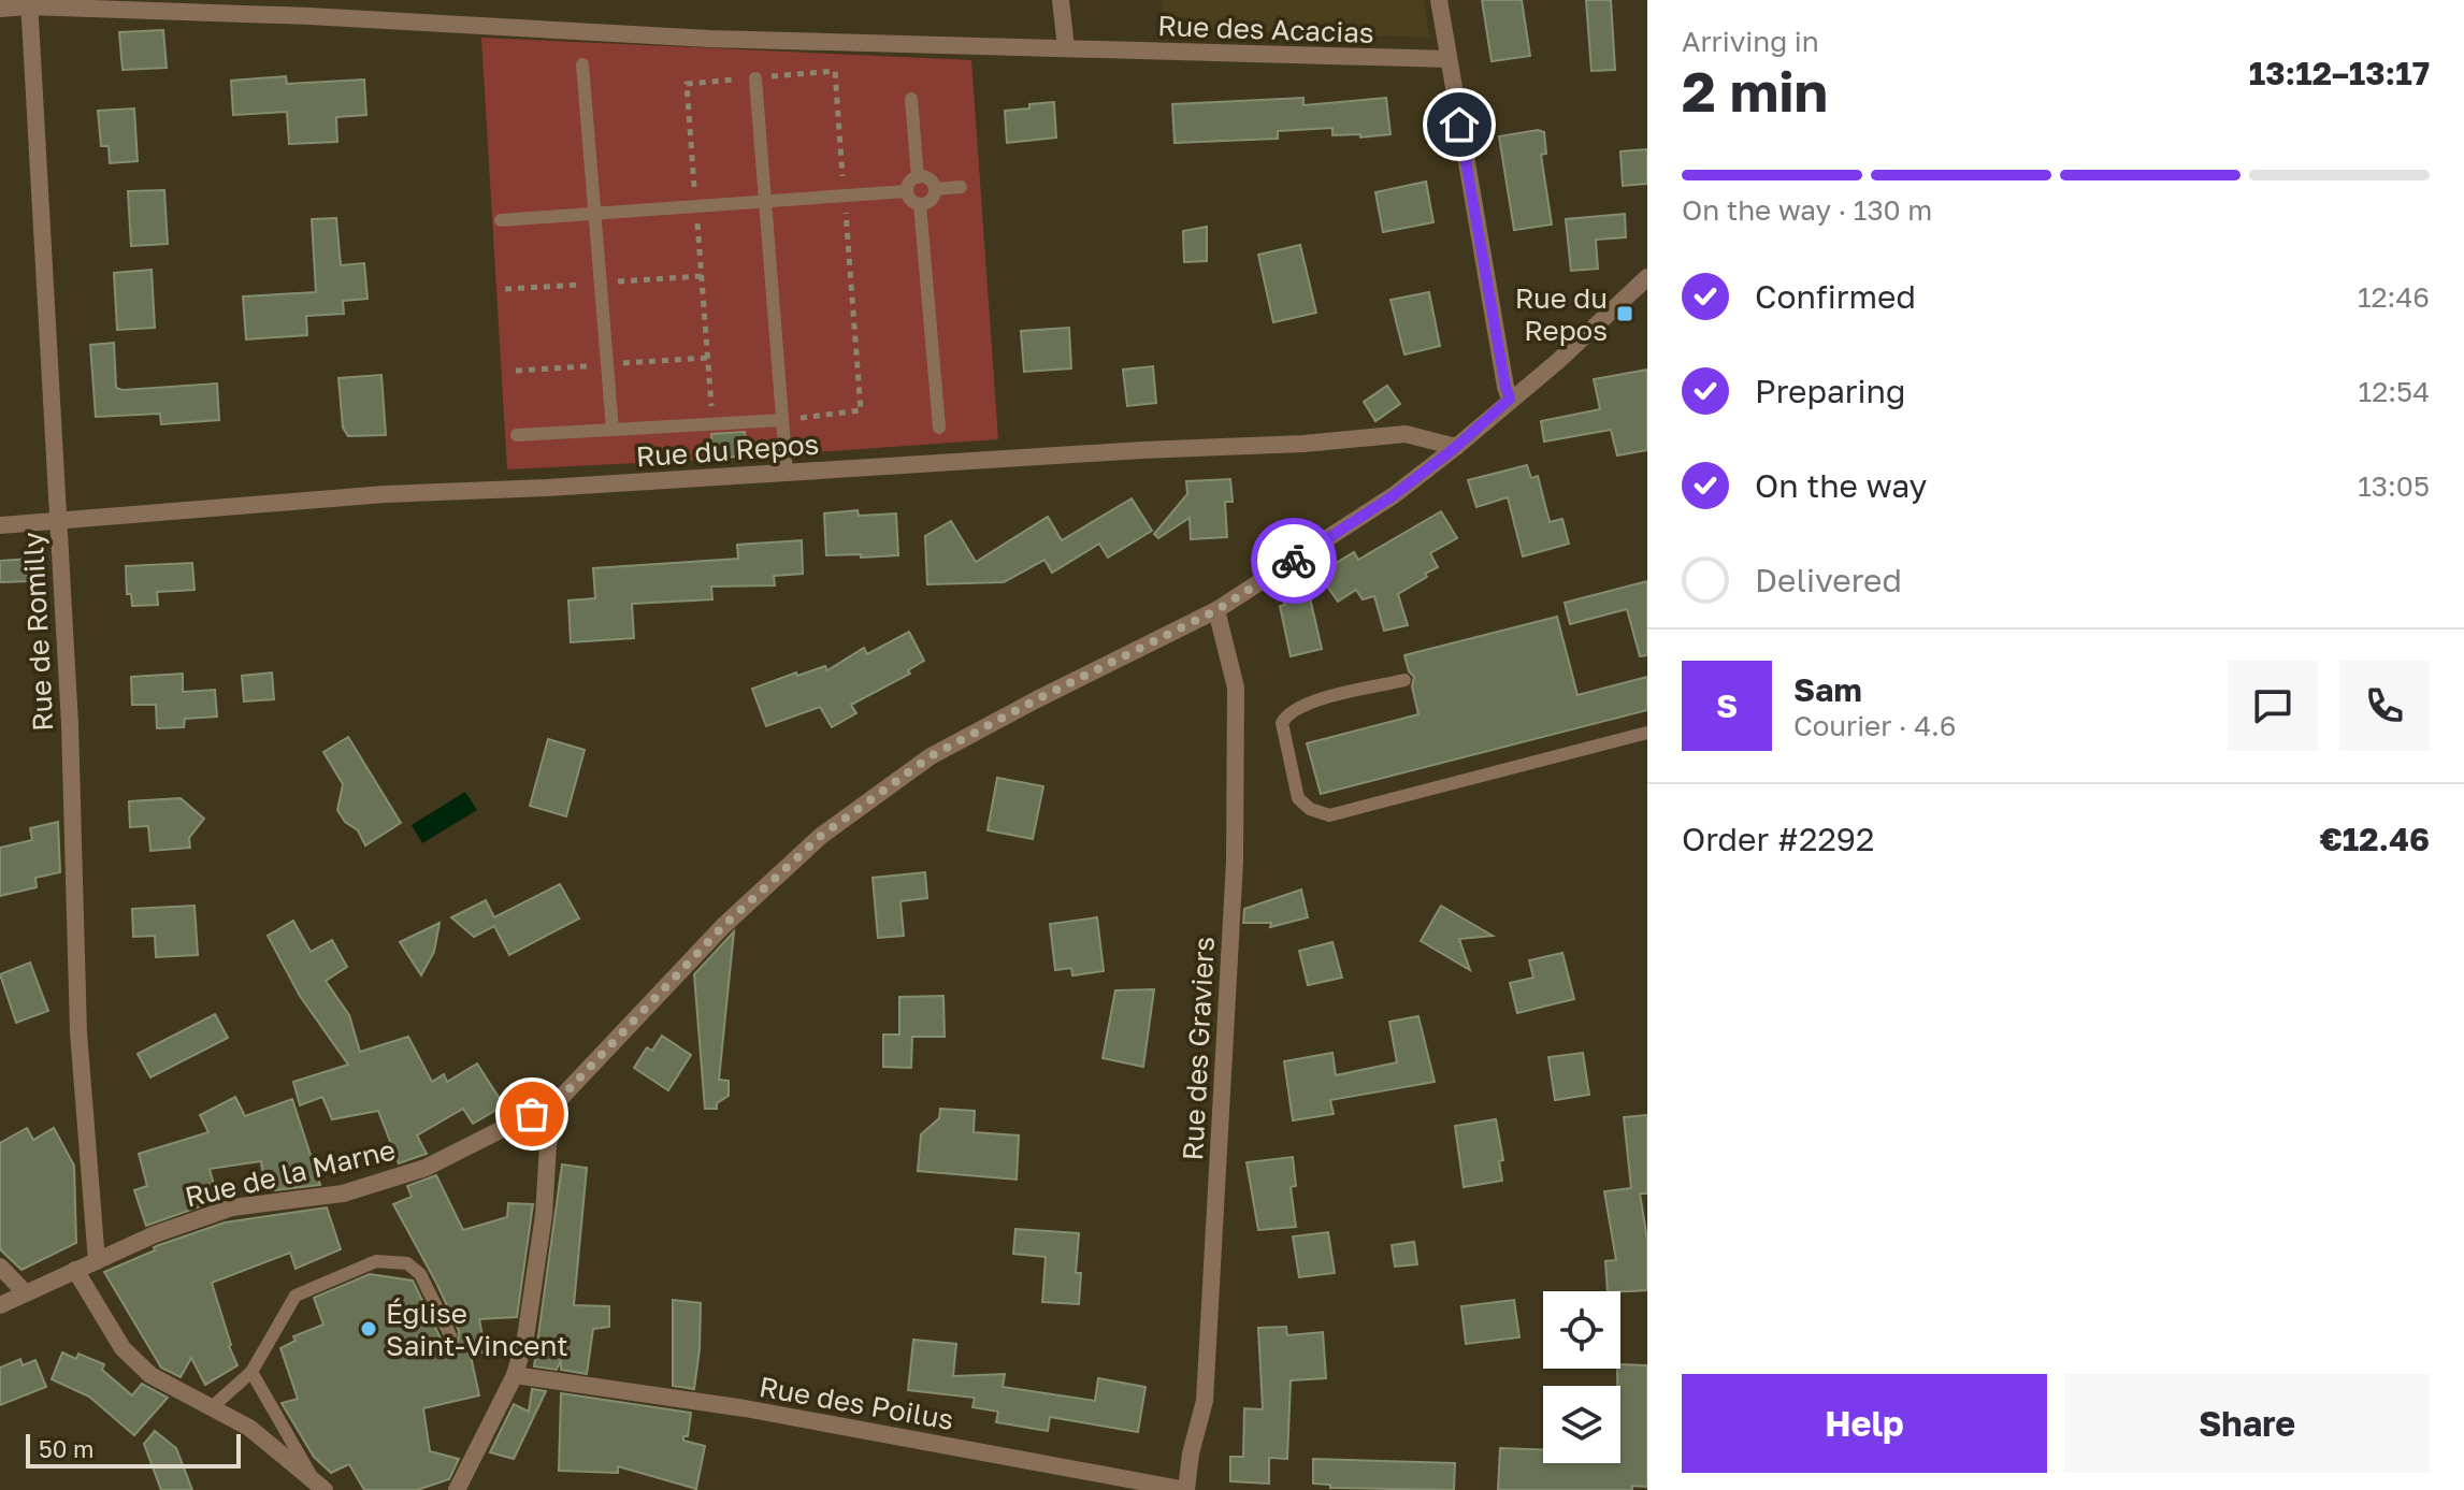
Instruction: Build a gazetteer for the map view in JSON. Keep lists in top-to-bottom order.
{
  "streets": {
    "street": [
      "Rue des Acacias",
      "Rue du Repos",
      "Rue de Romilly",
      "Rue des Graviers",
      "Rue de la Marne",
      "Rue des Poilus"
    ]
  },
  "crossings": [
    ["Rue des Acacias", "Rue de Romilly"],
    ["Rue du Repos", "Rue de Romilly"],
    ["Rue du Repos", "Rue de la Marne"],
    ["Rue de Romilly", "Rue de la Marne"],
    ["Rue des Graviers", "Rue de la Marne"],
    ["Rue des Graviers", "Rue des Poilus"]
  ],
  "places": {
    "transit": ["Rue du Repos"],
    "other": ["Église Saint-Vincent"]
  },
  "scale_bar": "50 m",
  "page": {
    "heading": ["2 min", "Arriving in", "13:12–13:17"],
    "panel": [
      "Sam",
      "Courier · 4.6",
      "Order #2292",
      "€12.46"
    ],
    "bar": "On the way · 130 m",
    "list": [
      ["Confirmed", "12:46"],
      ["Preparing", "12:54"],
      ["On the way", "13:05"],
      "Delivered"
    ],
    "round": "S",
    "buttons": ["Help", "Share"],
    "scale": "50 m"
  }
}
